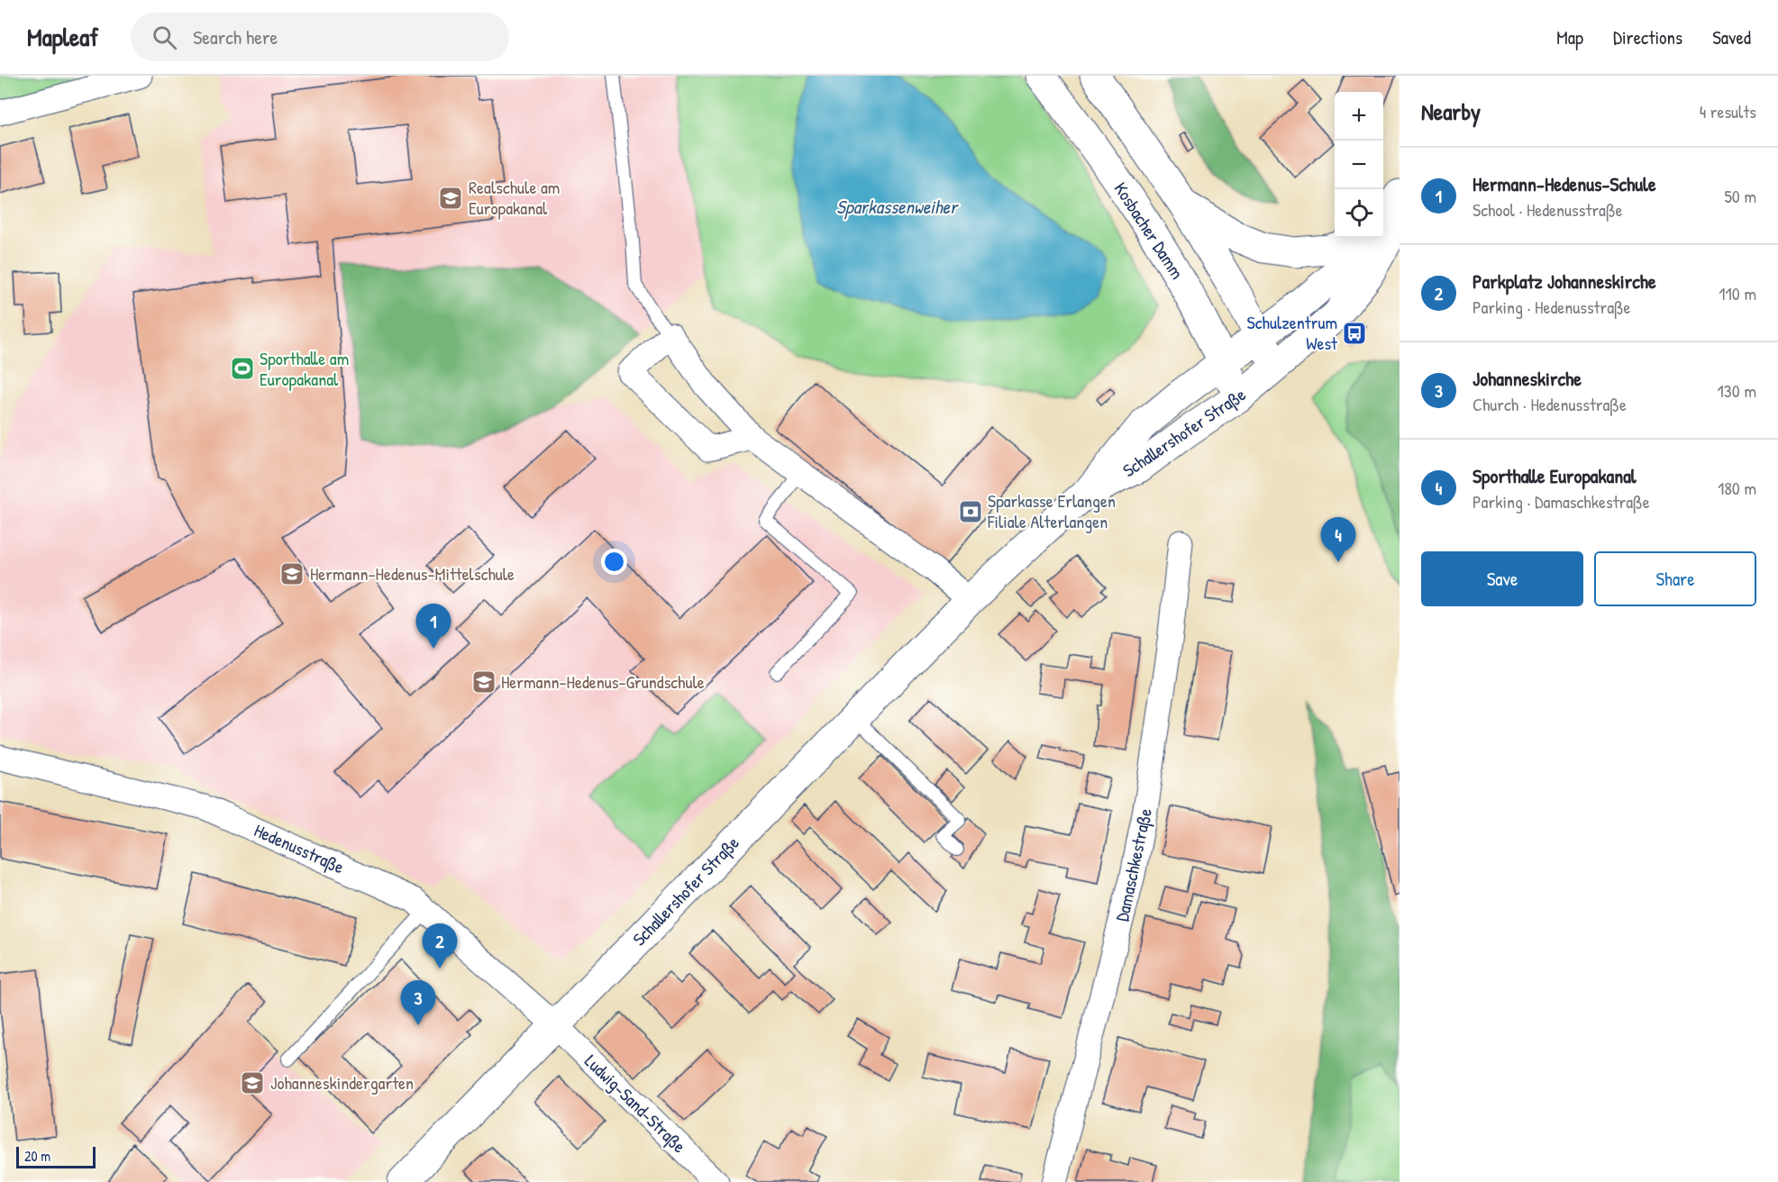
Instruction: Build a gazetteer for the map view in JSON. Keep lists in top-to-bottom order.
{
  "streets": {
    "street": [
      "Kosbacher Damm",
      "Schallershofer Straße",
      "Hedenusstraße",
      "Damaschkestraße",
      "Ludwig-Sand-Straße"
    ]
  },
  "crossings": [
    ["Kosbacher Damm", "Schallershofer Straße"],
    ["Schallershofer Straße", "Hedenusstraße"],
    ["Schallershofer Straße", "Ludwig-Sand-Straße"],
    ["Hedenusstraße", "Ludwig-Sand-Straße"]
  ],
  "water": ["Sparkassenweiher"],
  "places": {
    "school or university": [
      "Realschule am Europakanal",
      "Hermann-Hedenus-Mittelschule",
      "Hermann-Hedenus-Grundschule",
      "Johanneskindergarten"
    ],
    "bus stop": ["Schulzentrum West"],
    "sports": ["Sporthalle am Europakanal"],
    "bank": ["Sparkasse Erlangen Filiale Alterlangen"]
  },
  "scale_bar": "20 m",
  "page": {
    "header": "Mapleaf",
    "search": "Search here",
    "nav": ["Map", "Directions", "Saved"],
    "heading": ["Nearby", "4 results"],
    "map_buttons": ["+", "−"],
    "list": [
      {
        "mark": "1",
        "name": "Hermann-Hedenus-Schule",
        "note": "School · Hedenusstraße",
        "value": "50 m"
      },
      {
        "mark": "2",
        "name": "Parkplatz Johanneskirche",
        "note": "Parking · Hedenusstraße",
        "value": "110 m"
      },
      {
        "mark": "3",
        "name": "Johanneskirche",
        "note": "Church · Hedenusstraße",
        "value": "130 m"
      },
      {
        "mark": "4",
        "name": "Sporthalle Europakanal",
        "note": "Parking · Damaschkestraße",
        "value": "180 m"
      }
    ],
    "pins": [
      "4",
      "1",
      "2",
      "3"
    ],
    "buttons": ["Save", "Share"],
    "scale": "20 m"
  }
}
